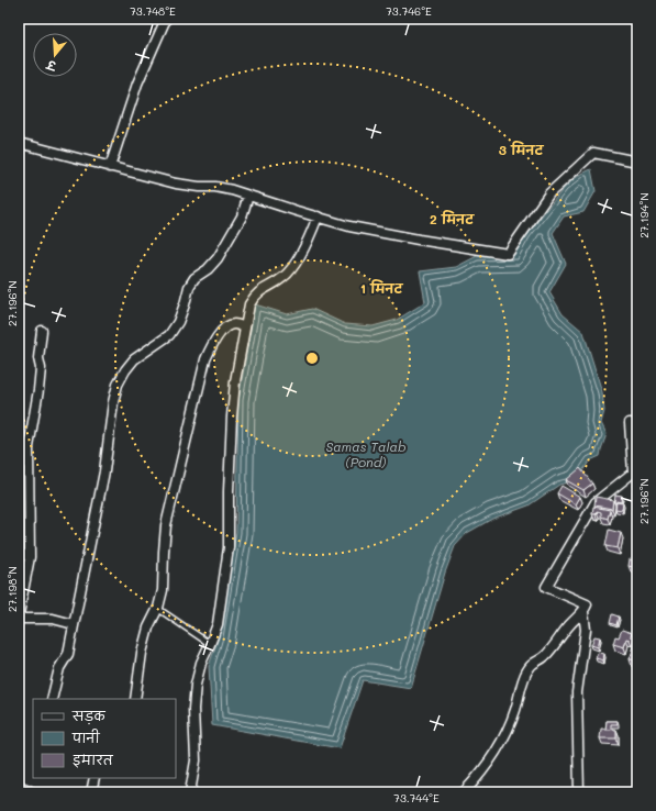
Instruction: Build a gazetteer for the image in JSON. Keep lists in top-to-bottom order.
{
  "water": ["Samas Talab (Pond)"],
  "legend": ["सड़क", "पानी", "इमारत"],
  "north": "bottom",
  "coordinates": [
    "73.748°E",
    "73.746°E",
    "27.194°N",
    "27.196°N",
    "27.198°N",
    "73.744°E"
  ],
  "rings": ["3 मिनट", "2 मिनट", "1 मिनट"]
}
